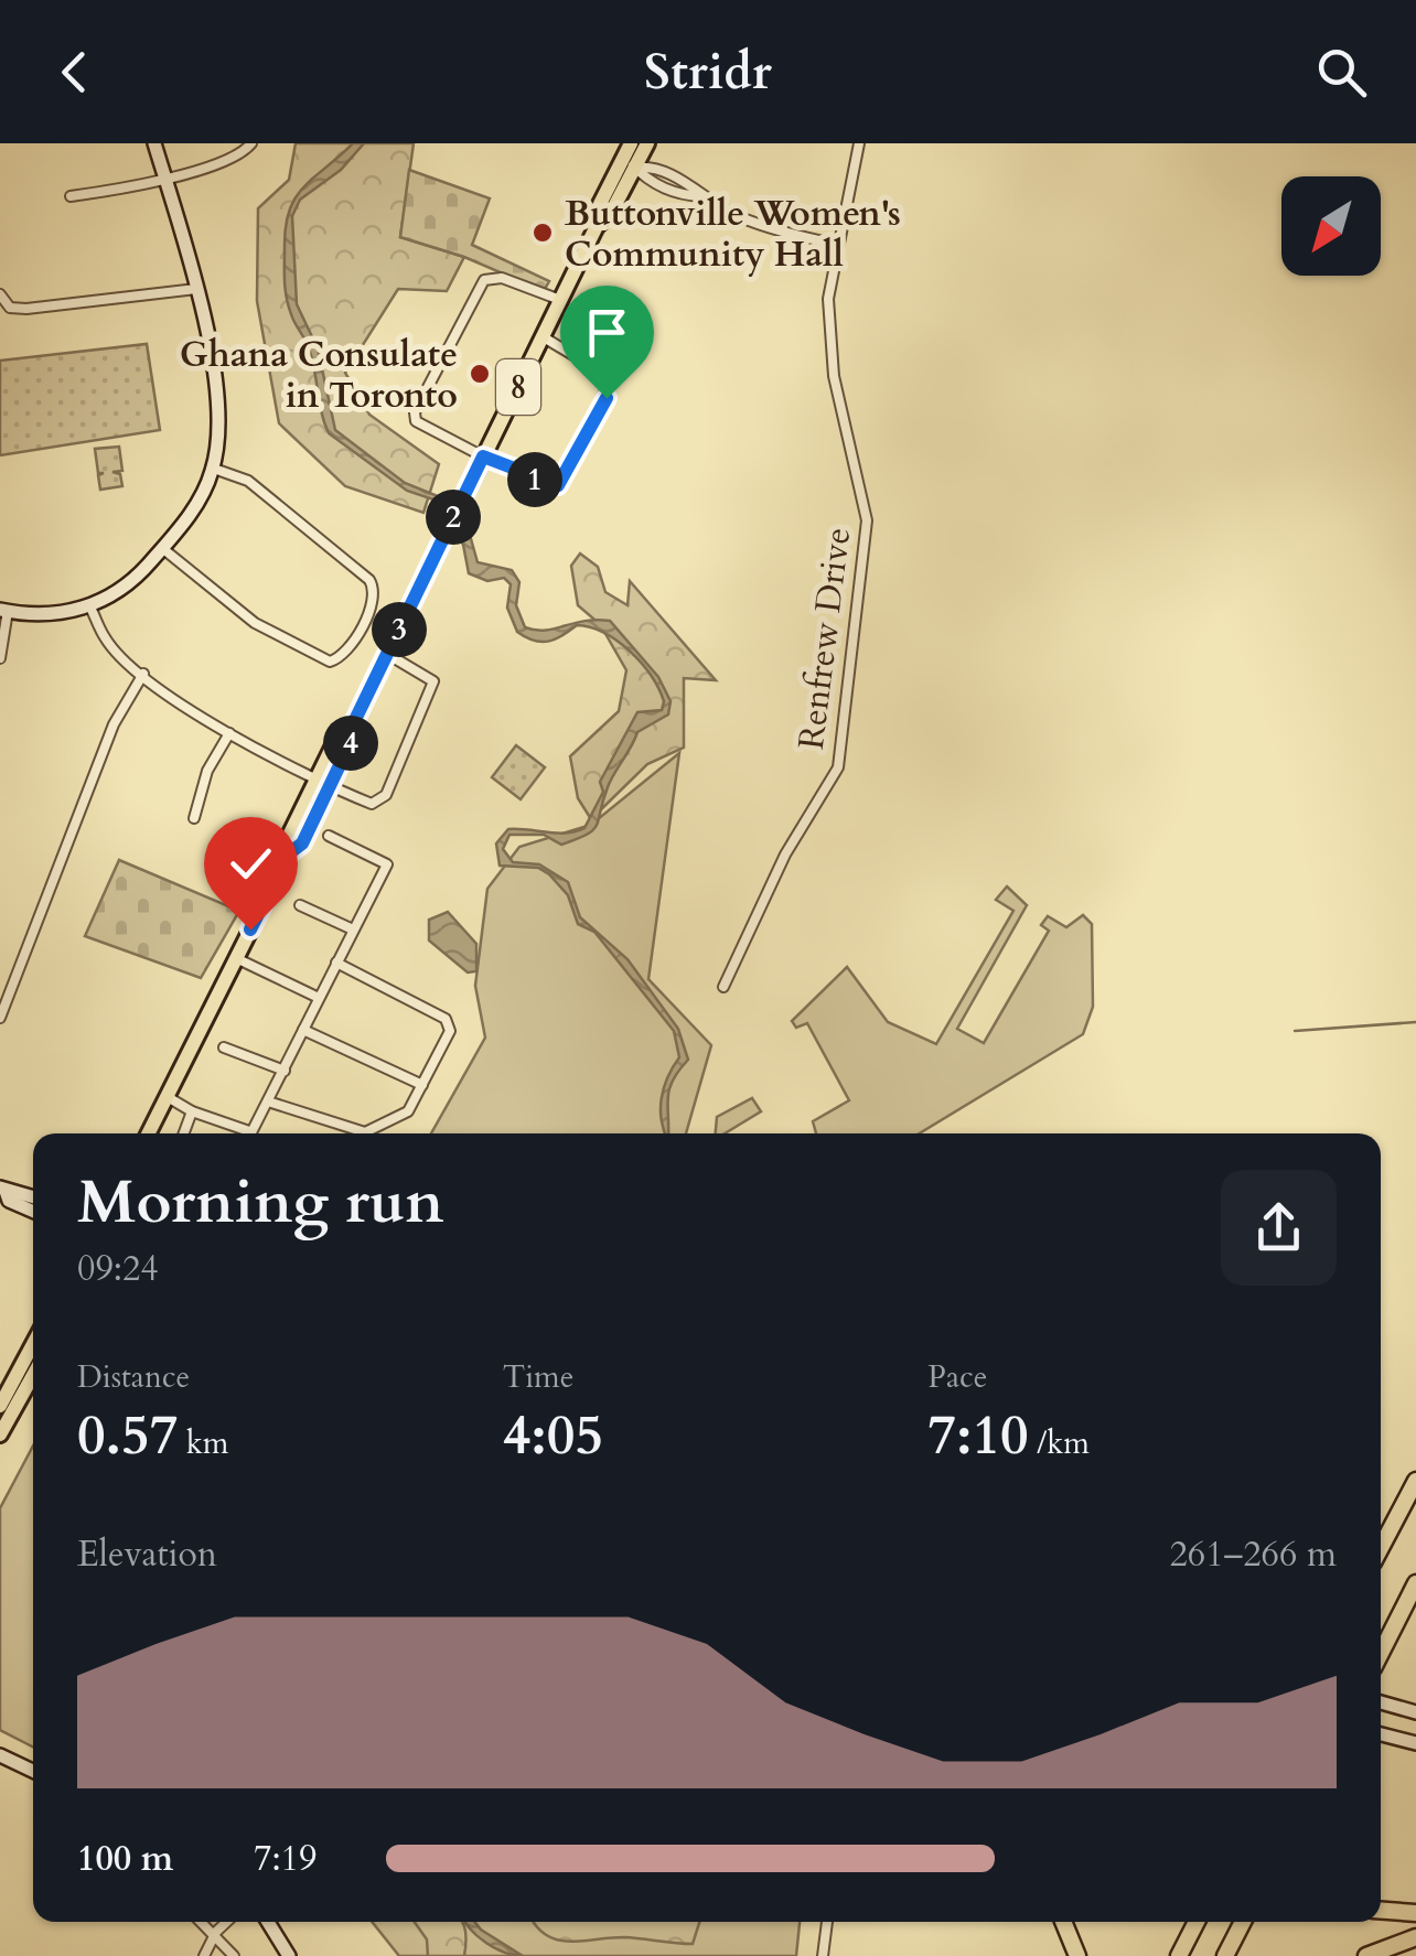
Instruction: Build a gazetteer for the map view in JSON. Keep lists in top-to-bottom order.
{
  "streets": {
    "main road": ["8"],
    "street": ["Renfrew Drive"]
  },
  "places": ["Buttonville Women's Community Hall", "Ghana Consulate in Toronto"],
  "north": "bottom left",
  "page": {
    "header": "Stridr",
    "pins": [
      "1",
      "2",
      "3",
      "4"
    ],
    "heading": ["Morning run", "09:24"],
    "stats": [
      ["Distance", "0.57 km"],
      ["Time", "4:05"],
      ["Pace", "7:10 /km"]
    ],
    "chart": ["Elevation", "261–266 m"],
    "list": [
      {
        "name": "100 m",
        "note": "7:19"
      }
    ]
  }
}
